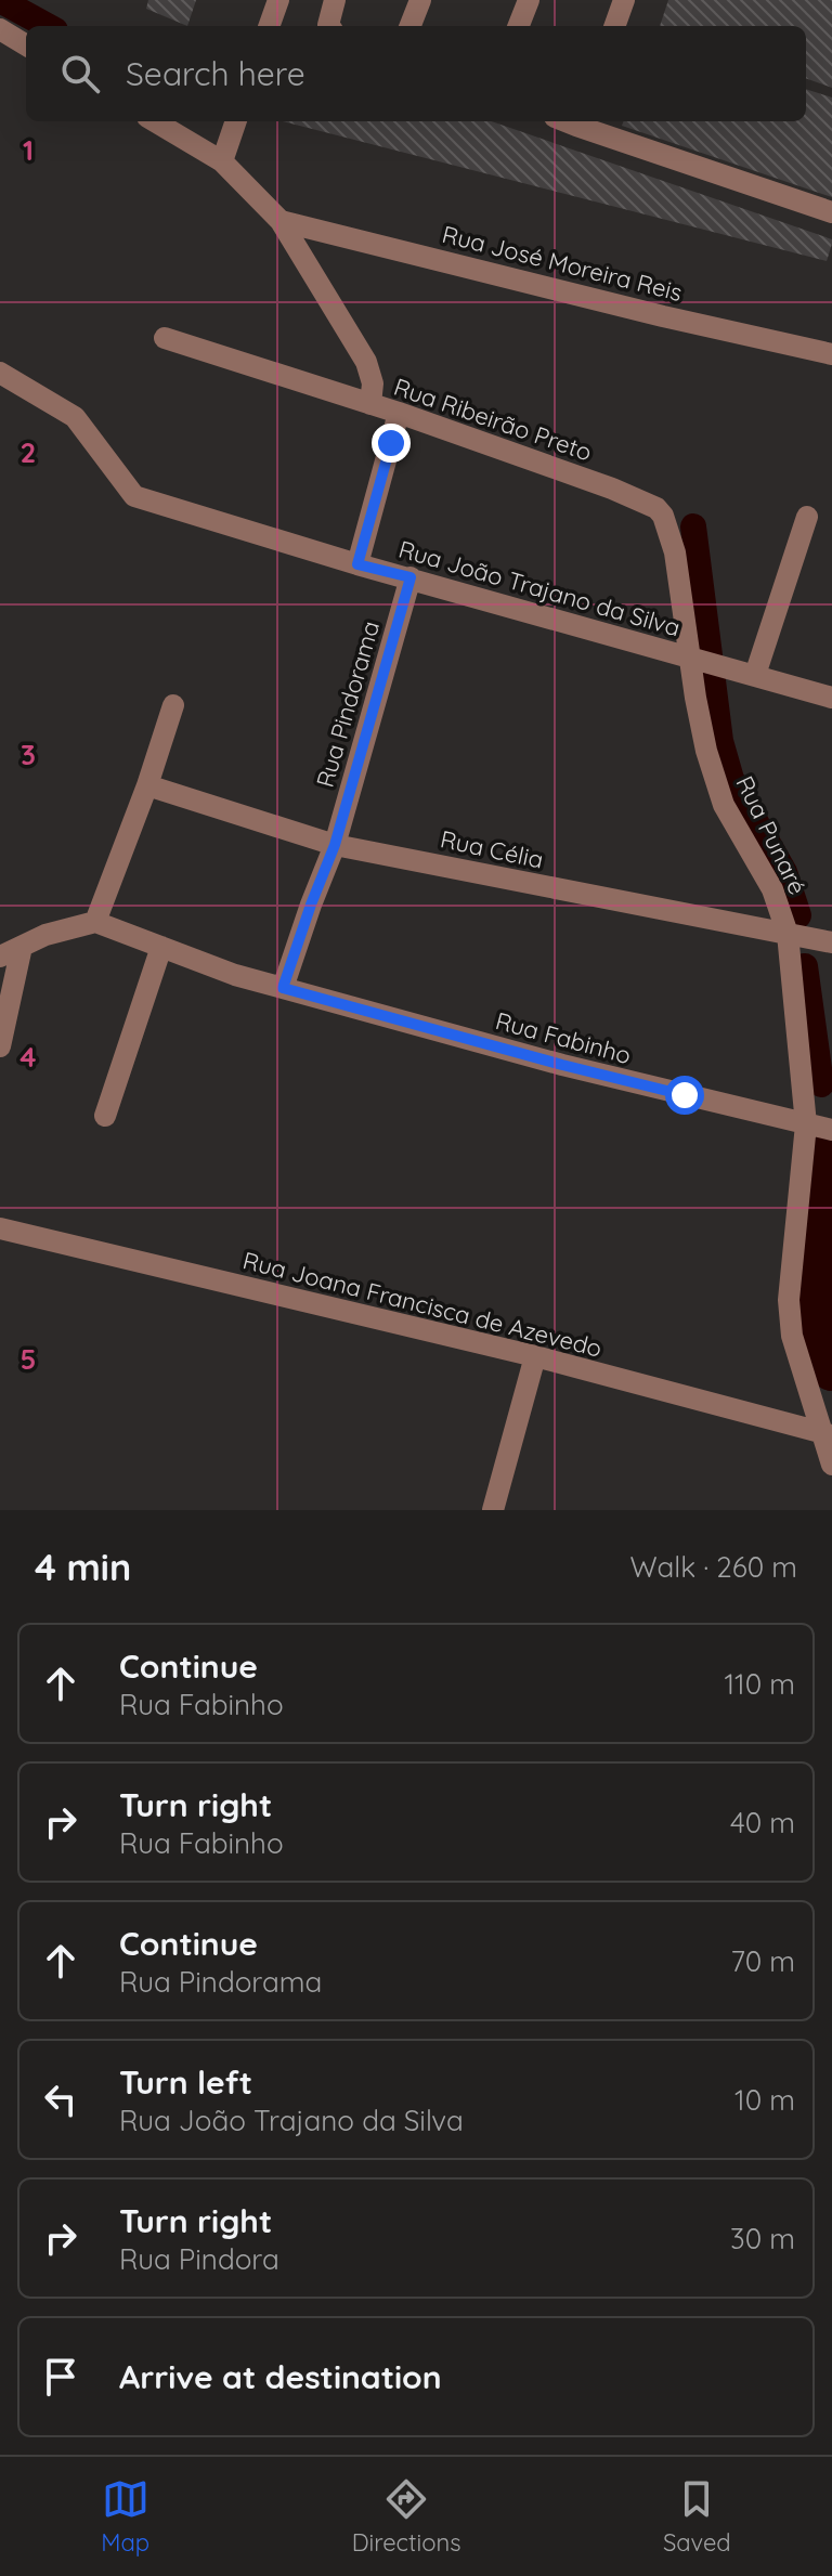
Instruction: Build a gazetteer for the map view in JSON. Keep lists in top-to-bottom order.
{
  "streets": {
    "street": [
      "Rua José Moreira Reis",
      "Rua Ribeirão Preto",
      "Rua João Trajano da Silva",
      "Rua Pindorama",
      "Rua Punaré",
      "Rua Célia",
      "Rua Fabinho",
      "Rua Joana Francisca de Azevedo"
    ]
  },
  "crossings": [
    ["Rua Ribeirão Preto", "Rua João Trajano da Silva"],
    ["Rua Ribeirão Preto", "Rua Punaré"],
    ["Rua João Trajano da Silva", "Rua Pindorama"],
    ["Rua João Trajano da Silva", "Rua Punaré"],
    ["Rua Pindorama", "Rua Célia"],
    ["Rua Punaré", "Rua Célia"],
    ["Rua Punaré", "Rua Fabinho"],
    ["Rua Punaré", "Rua Joana Francisca de Azevedo"]
  ],
  "page": {
    "search": "Search here",
    "heading": ["4 min", "Walk · 260 m"],
    "list": [
      ["Continue", "Rua Fabinho", "110 m"],
      ["Turn right", "Rua Fabinho", "40 m"],
      ["Continue", "Rua Pindorama", "70 m"],
      ["Turn left", "Rua João Trajano da Silva", "10 m"],
      ["Turn right", "Rua Pindora", "30 m"],
      "Arrive at destination"
    ],
    "nav": ["Map", "Directions", "Saved"]
  },
  "grid": {
    "rows": [
      "1",
      "2",
      "3",
      "4",
      "5"
    ]
  }
}
